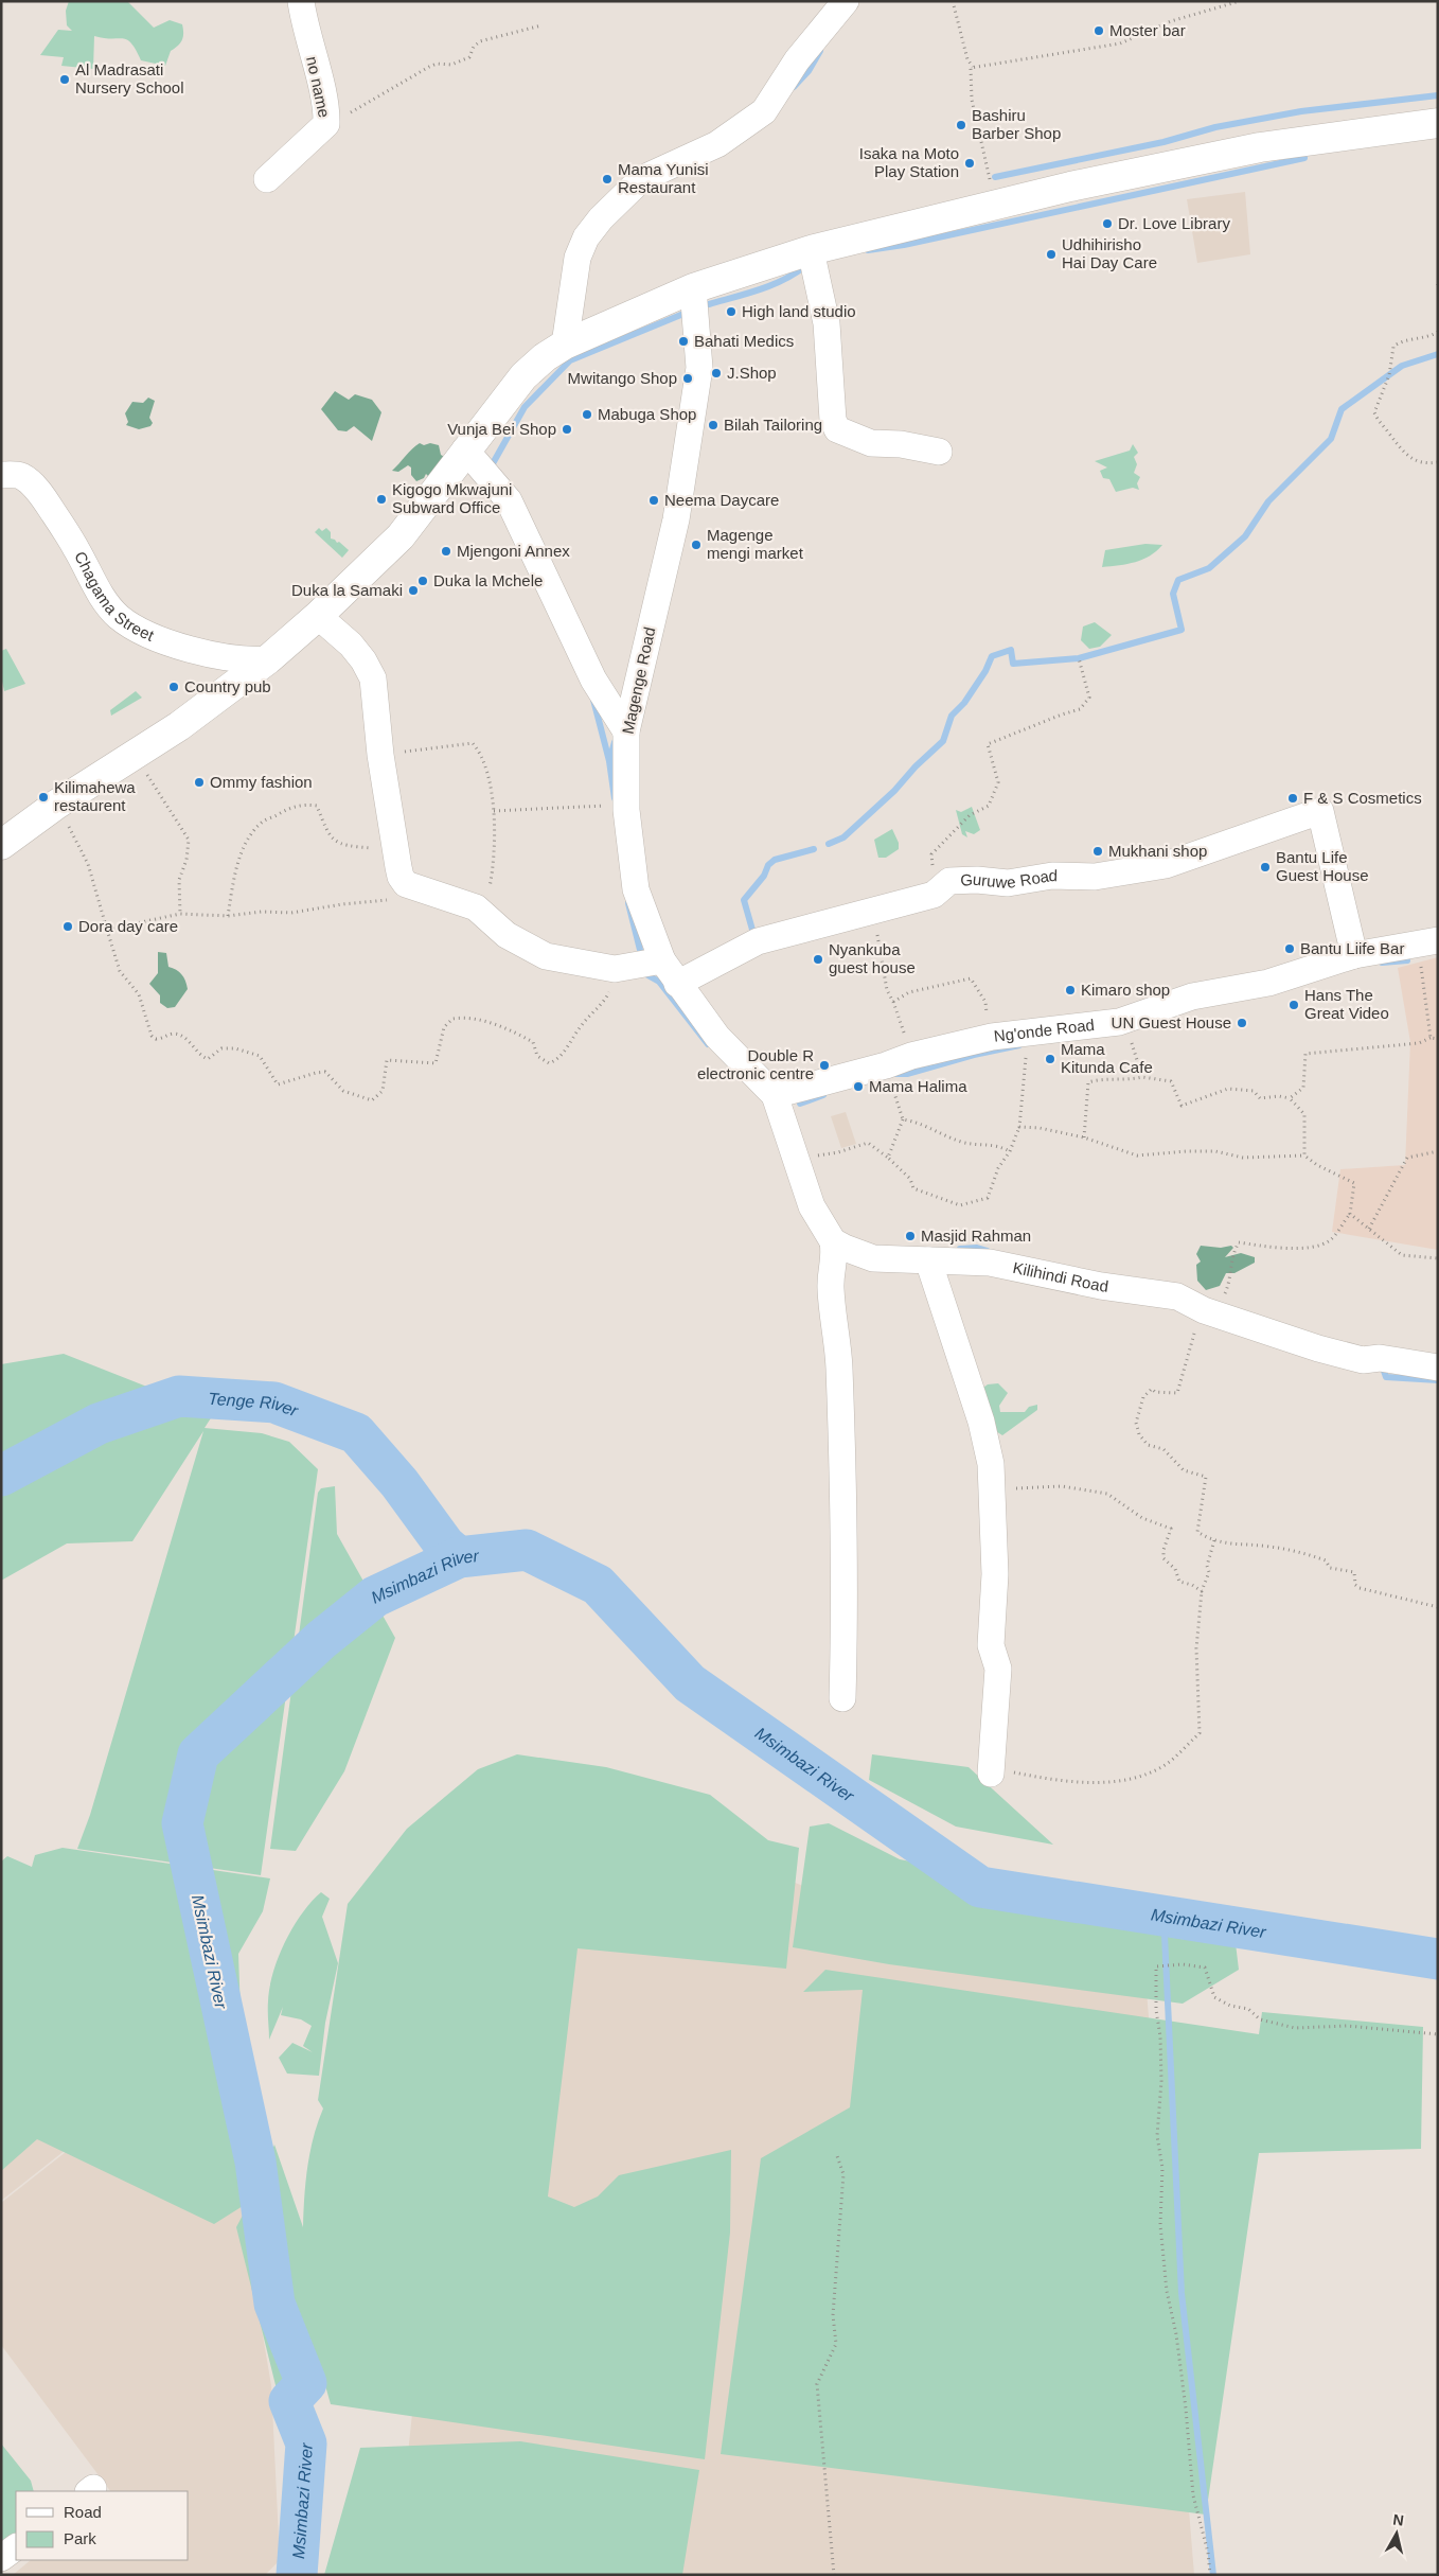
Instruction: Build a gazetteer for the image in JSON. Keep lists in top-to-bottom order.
{
  "streets": {
    "street": [
      "no name",
      "Chagama Street",
      "Magenge Road",
      "Guruwe Road",
      "Ng'onde Road",
      "Kilihindi Road"
    ]
  },
  "crossings": [
    ["Magenge Road", "Guruwe Road"],
    ["Magenge Road", "Ng'onde Road"],
    ["Guruwe Road", "Ng'onde Road"]
  ],
  "water": ["Tenge River", "Msimbazi River"],
  "places": [
    "Moster bar",
    "Al Madrasati Nursery School",
    "Bashiru Barber Shop",
    "Isaka na Moto Play Station",
    "Mama Yunisi Restaurant",
    "Dr. Love Library",
    "Udhihirisho Hai Day Care",
    "High land studio",
    "Bahati Medics",
    "J.Shop",
    "Mwitango Shop",
    "Mabuga Shop",
    "Bilah Tailoring",
    "Vunja Bei Shop",
    "Kigogo Mkwajuni Subward Office",
    "Neema Daycare",
    "Magenge mengi market",
    "Mjengoni Annex",
    "Duka la Mchele",
    "Duka la Samaki",
    "Country pub",
    "Ommy fashion",
    "Kilimahewa restaurent",
    "F & S Cosmetics",
    "Mukhani shop",
    "Bantu Life Guest House",
    "Dora day care",
    "Bantu Liife Bar",
    "Nyankuba guest house",
    "Kimaro shop",
    "Hans The Great Video",
    "UN Guest House",
    "Mama Kitunda Cafe",
    "Double R electronic centre",
    "Mama Halima",
    "Masjid Rahman"
  ],
  "legend": ["Road", "Park"],
  "north": "top"
}
